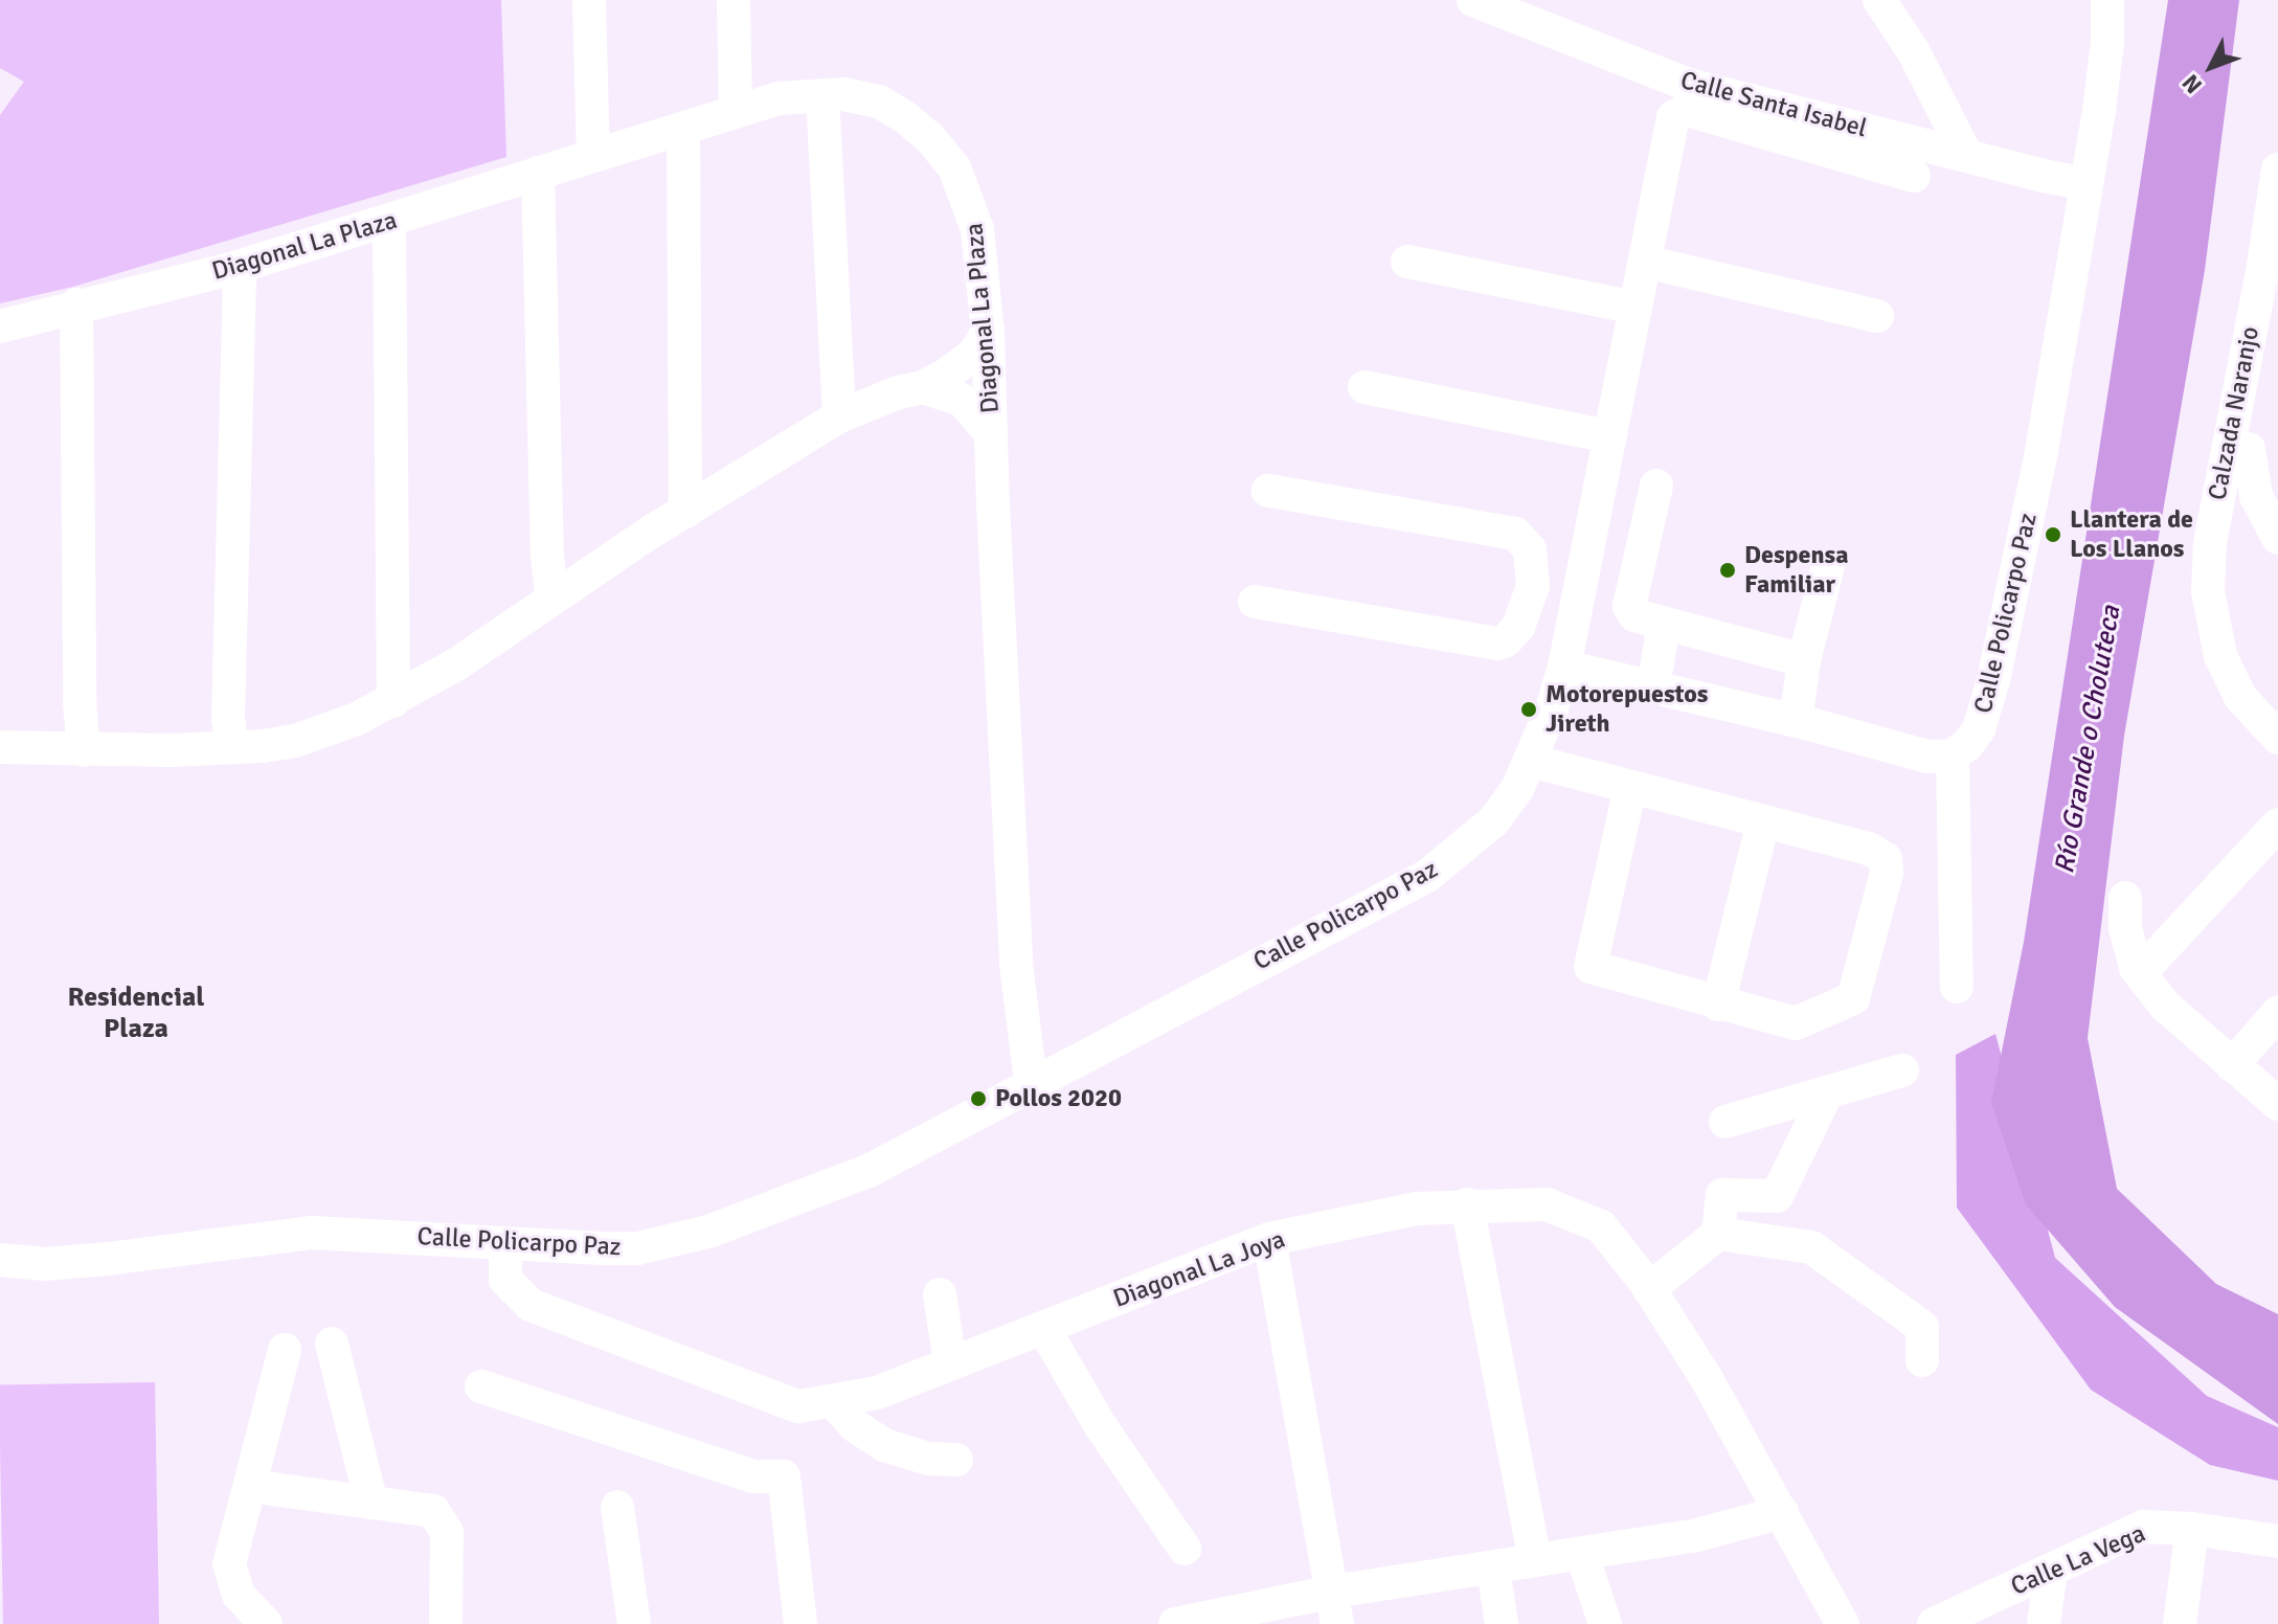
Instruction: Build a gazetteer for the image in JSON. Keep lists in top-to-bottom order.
{
  "streets": {
    "street": [
      "Calle Santa Isabel",
      "Diagonal La Plaza",
      "Calzada Naranjo",
      "Calle Policarpo Paz",
      "Diagonal La Joya",
      "Calle La Vega"
    ]
  },
  "crossings": [
    ["Calle Santa Isabel", "Calle Policarpo Paz"],
    ["Diagonal La Plaza", "Calle Policarpo Paz"],
    ["Calle Policarpo Paz", "Diagonal La Joya"]
  ],
  "districts": ["Residencial Plaza"],
  "water": ["Río Grande o Choluteca"],
  "places": [
    "Llantera de Los Llanos",
    "Despensa Familiar",
    "Motorepuestos Jireth",
    "Pollos 2020"
  ],
  "north": "bottom left"
}
